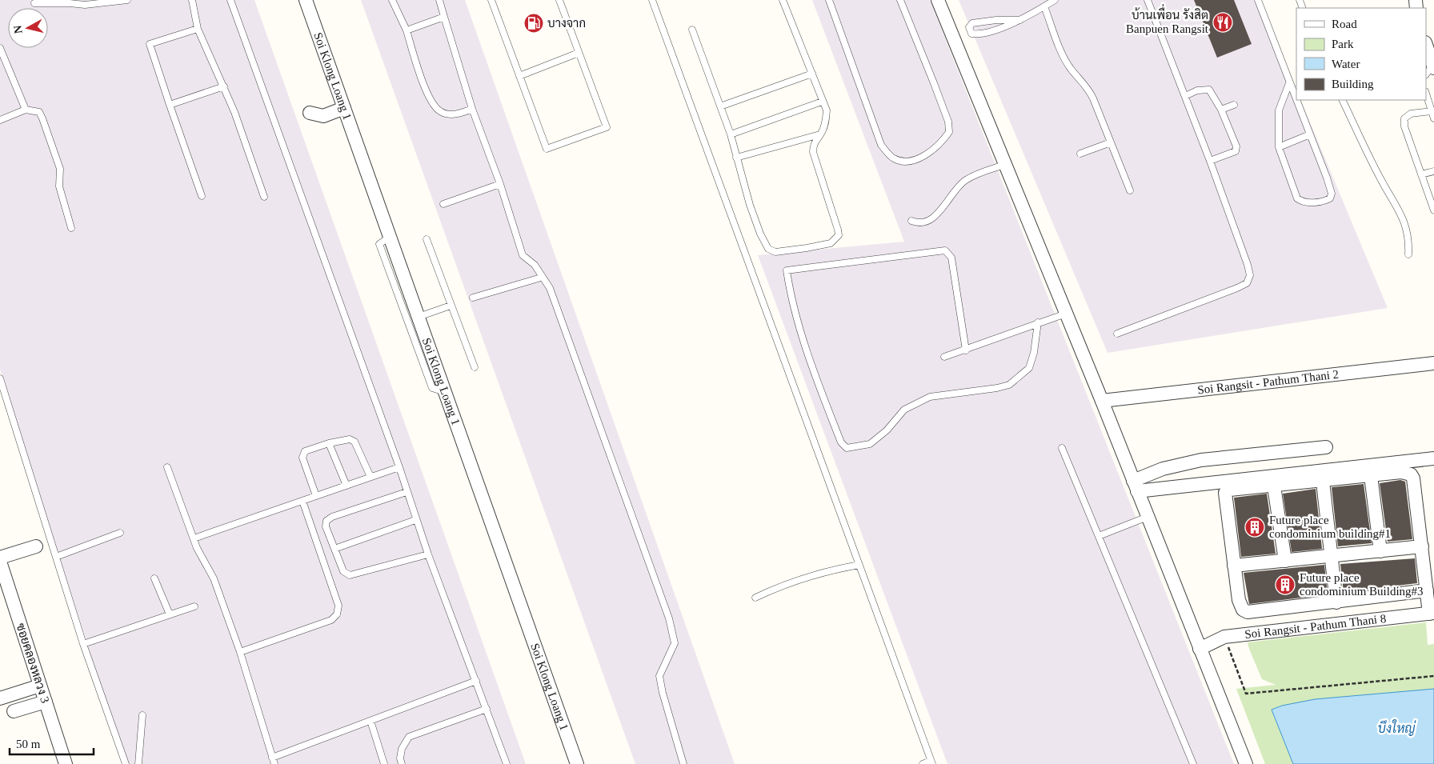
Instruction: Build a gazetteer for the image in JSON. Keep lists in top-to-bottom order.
{
  "streets": {
    "street": [
      "Soi Klong Loang 1",
      "Soi Rangsit - Pathum Thani 2",
      "Soi Rangsit - Pathum Thani 8",
      "ซอยคลองหลวง 3"
    ]
  },
  "water": ["บึงใหญ่"],
  "places": {
    "restaurant": ["บ้านเพื่อน รังสิต Banpuen Rangsit"],
    "fuel station": ["บางจาก"],
    "building": ["Future place condominium building#1", "Future place condominium Building#3"]
  },
  "legend": [
    "Road",
    "Park",
    "Water",
    "Building"
  ],
  "scale_bar": "50 m",
  "north": "left"
}
